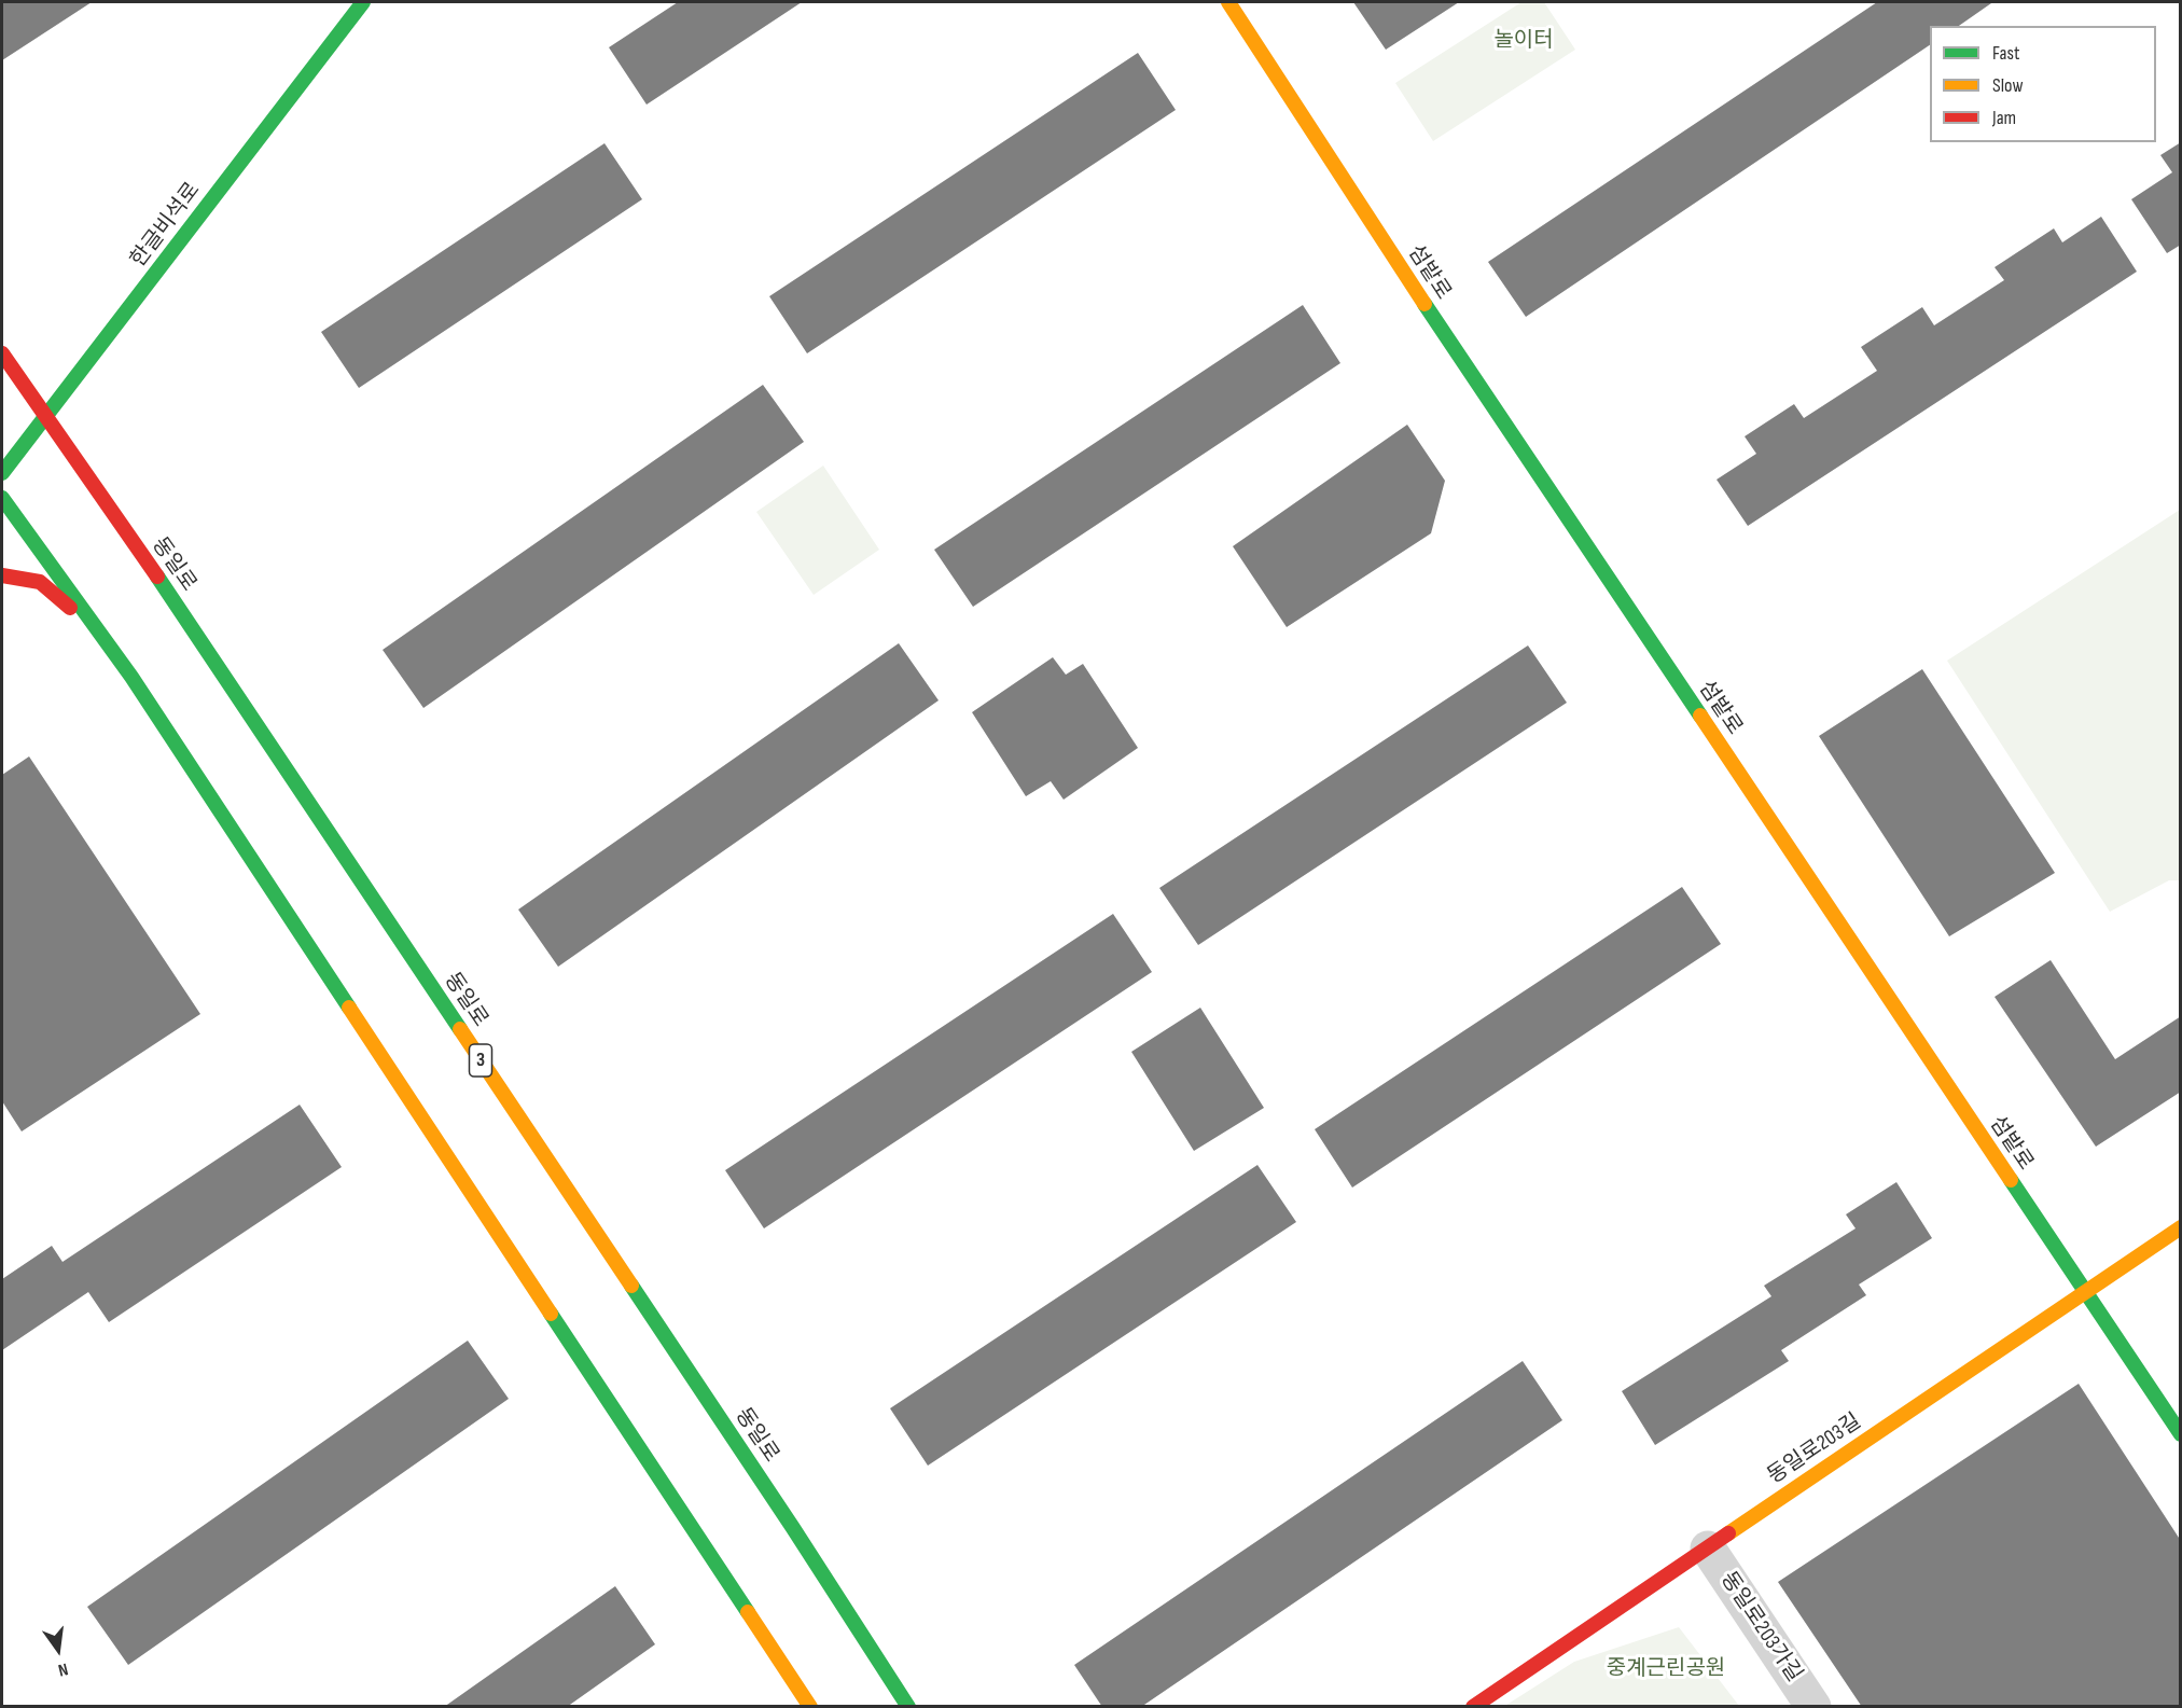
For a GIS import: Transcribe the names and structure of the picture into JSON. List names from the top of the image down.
{
  "streets": {
    "main road": [
      "한글비석로",
      "섬밭로",
      "동일로",
      "3",
      "동일로203길"
    ],
    "street": ["동일로203가길"]
  },
  "crossings": [
    ["한글비석로", "동일로"],
    ["섬밭로", "동일로203길"],
    ["동일로203길", "동일로203가길"]
  ],
  "parks": ["놀이터", "중계근린공원"],
  "legend": ["Fast", "Slow", "Jam"],
  "north": "bottom"
}
